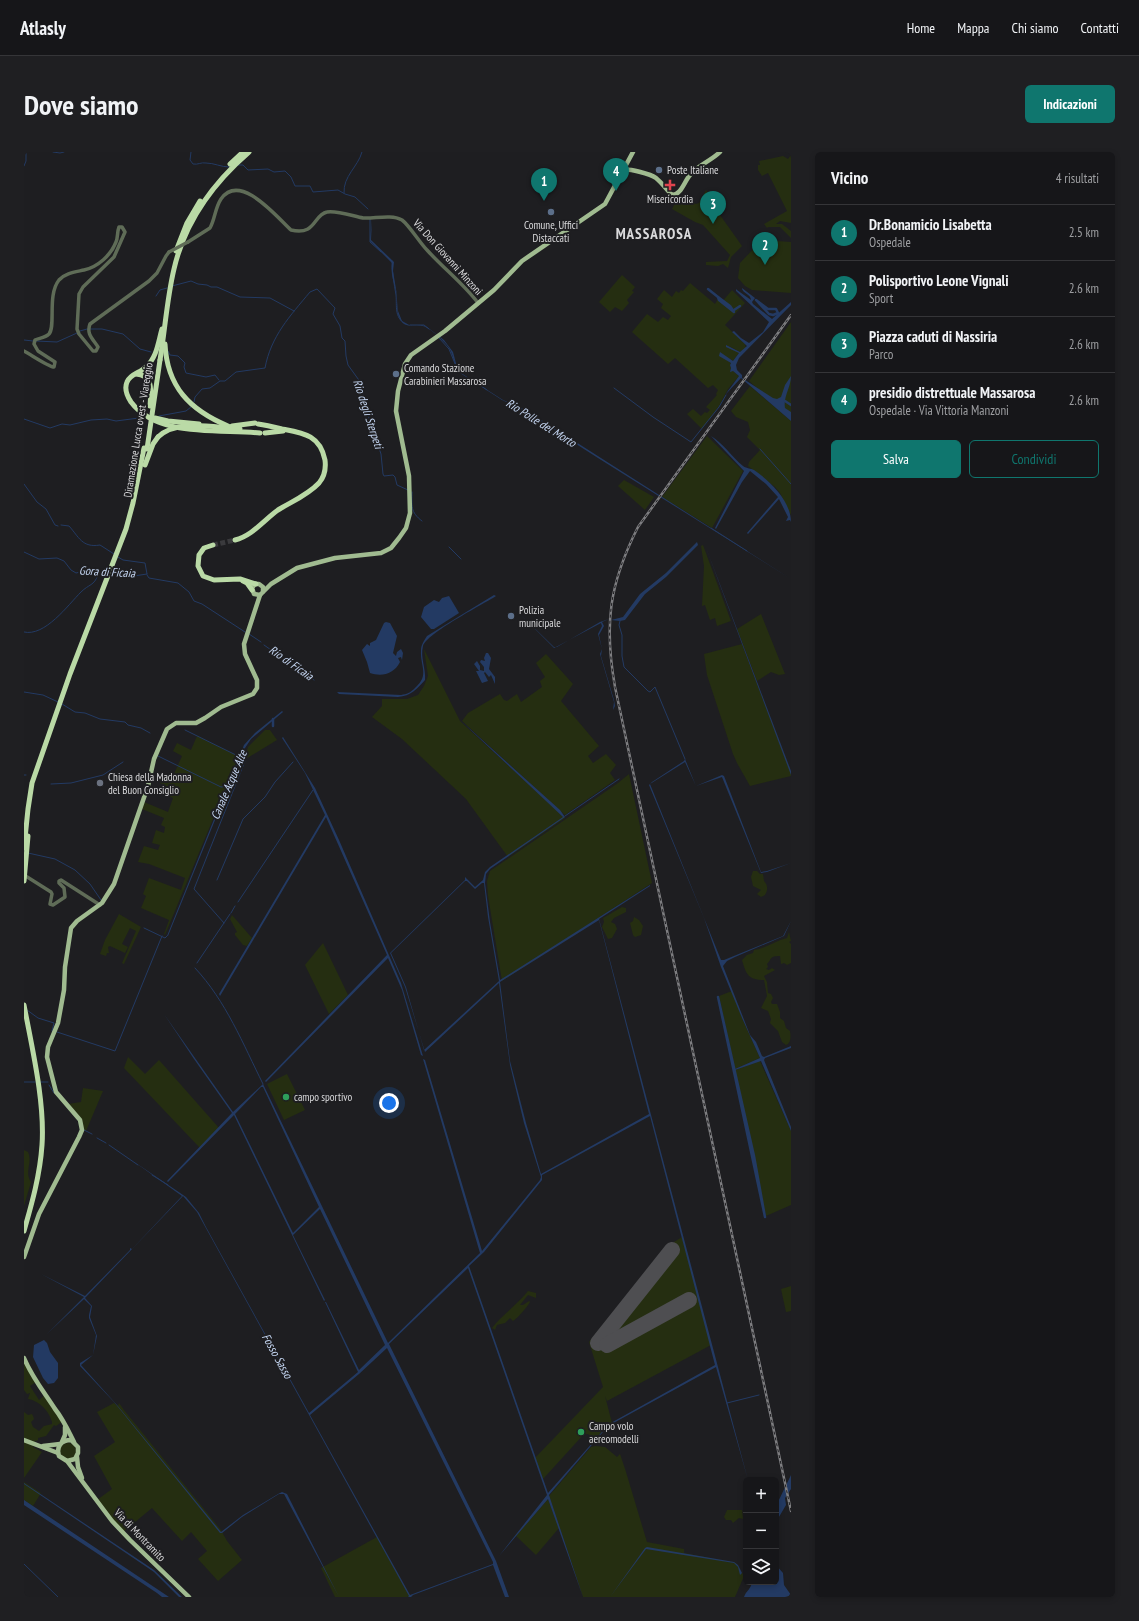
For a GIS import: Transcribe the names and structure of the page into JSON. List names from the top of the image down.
{
  "streets": {
    "highway": ["Diramazione Lucca ovest - Viareggio"],
    "main road": ["Via di Montramito"],
    "street": ["Via Don Giovanni Minzoni"]
  },
  "districts": ["MASSAROSA"],
  "water": [
    "Rio degli Sterpeti",
    "Rio Polle del Morto",
    "Gora di Ficaia",
    "Rio di Ficaia",
    "Canale Acque Alte",
    "Fosso Sasso"
  ],
  "places": {
    "other": [
      "Poste Italiane",
      "Comune, Uffici Distaccati",
      "Comando Stazione Carabinieri Massarosa",
      "Polizia municipale",
      "Chiesa della Madonna del Buon Consiglio",
      "campo sportivo",
      "Campo volo aereomodelli"
    ],
    "health": ["Misericordia"]
  },
  "page": {
    "header": "Atlasly",
    "nav": [
      "Home",
      "Mappa",
      "Chi siamo",
      "Contatti"
    ],
    "buttons": [
      "Indicazioni",
      ["Salva", "Condividi"]
    ],
    "title": "Dove siamo",
    "heading": ["Vicino", "4 risultati"],
    "pins": [
      "4",
      "1",
      "3",
      "2"
    ],
    "list": [
      {
        "mark": "1",
        "name": "Dr.Bonamicio Lisabetta",
        "note": "Ospedale",
        "value": "2.5 km"
      },
      {
        "mark": "2",
        "name": "Polisportivo Leone Vignali",
        "note": "Sport",
        "value": "2.6 km"
      },
      {
        "mark": "3",
        "name": "Piazza caduti di Nassiria",
        "note": "Parco",
        "value": "2.6 km"
      },
      {
        "mark": "4",
        "name": "presidio distrettuale Massarosa",
        "note": "Ospedale · Via Vittoria Manzoni",
        "value": "2.6 km"
      }
    ],
    "map_buttons": ["+", "−"]
  }
}
